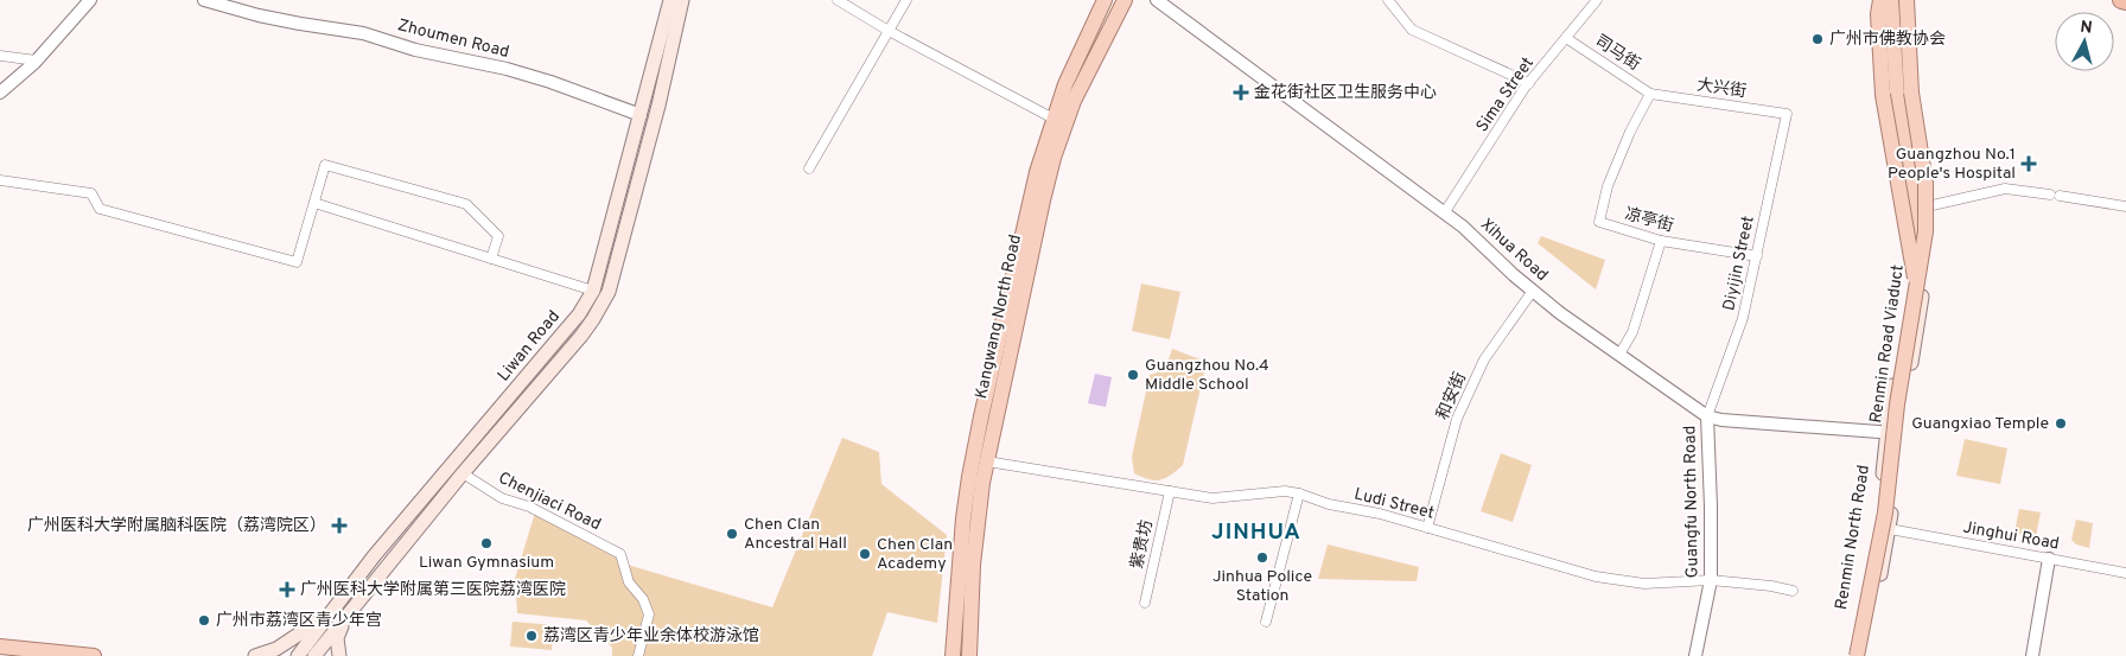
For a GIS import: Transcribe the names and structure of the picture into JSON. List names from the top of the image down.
{
  "streets": {
    "main road": [
      "Kangwang North Road",
      "Renmin Road Viaduct",
      "Liwan Road",
      "Renmin North Road"
    ],
    "street": [
      "Zhoumen Road",
      "司马街",
      "大兴街",
      "Sima Street",
      "凉亭街",
      "Xihua Road",
      "Diyijin Street",
      "和安街",
      "Chenjiaci Road",
      "Guangfu North Road",
      "Ludi Street",
      "Jinghui Road",
      "紫贵坊"
    ]
  },
  "crossings": [
    ["Zhoumen Road", "Liwan Road"],
    ["司马街", "大兴街"],
    ["司马街", "Sima Street"],
    ["司马街", "凉亭街"],
    ["大兴街", "凉亭街"],
    ["大兴街", "Diyijin Street"],
    ["Sima Street", "Xihua Road"],
    ["凉亭街", "Diyijin Street"],
    ["Xihua Road", "Diyijin Street"],
    ["Xihua Road", "和安街"],
    ["Xihua Road", "Guangfu North Road"],
    ["Xihua Road", "Renmin North Road"],
    ["Diyijin Street", "Guangfu North Road"],
    ["Kangwang North Road", "Ludi Street"],
    ["Liwan Road", "Chenjiaci Road"],
    ["和安街", "Ludi Street"],
    ["Guangfu North Road", "Ludi Street"],
    ["Ludi Street", "紫贵坊"],
    ["Jinghui Road", "Renmin North Road"]
  ],
  "districts": ["JINHUA"],
  "places": {
    "other": [
      "广州市佛教协会",
      "Guangzhou No.4 Middle School",
      "Guangxiao Temple",
      "Chen Clan Ancestral Hall",
      "Liwan Gymnasium",
      "Chen Clan Academy",
      "Jinhua Police Station",
      "广州市荔湾区青少年宫",
      "荔湾区青少年业余体校游泳馆"
    ],
    "health": [
      "金花街社区卫生服务中心",
      "Guangzhou No.1 People's Hospital",
      "广州医科大学附属脑科医院（荔湾院区）",
      "广州医科大学附属第三医院荔湾医院"
    ]
  },
  "north": "top"
}
